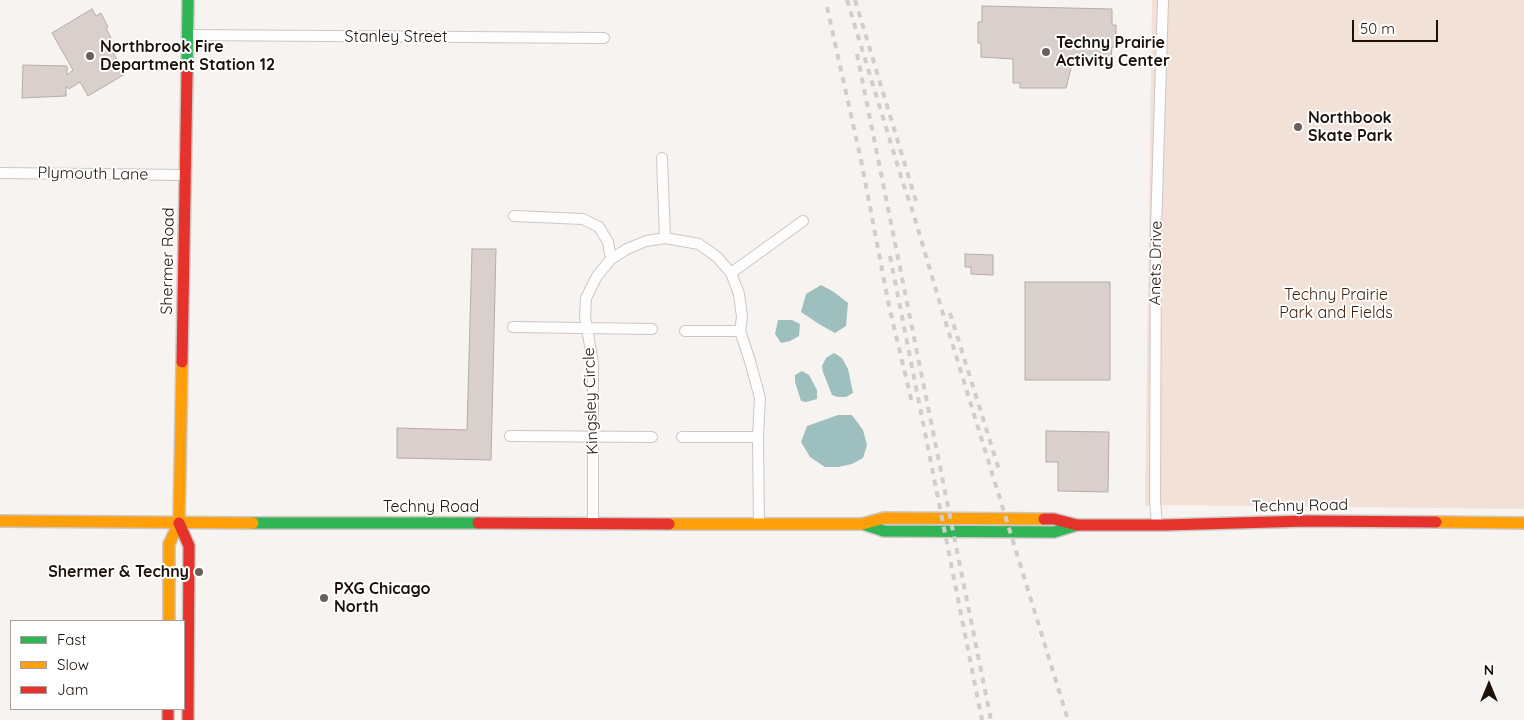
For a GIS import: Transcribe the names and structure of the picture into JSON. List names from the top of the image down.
{
  "streets": {
    "main road": ["Shermer Road", "Techny Road"],
    "street": [
      "Stanley Street",
      "Plymouth Lane",
      "Anets Drive",
      "Kingsley Circle"
    ]
  },
  "crossings": [
    ["Stanley Street", "Shermer Road"],
    ["Plymouth Lane", "Shermer Road"],
    ["Shermer Road", "Techny Road"],
    ["Anets Drive", "Techny Road"],
    ["Kingsley Circle", "Techny Road"]
  ],
  "parks": ["Techny Prairie Park and Fields"],
  "places": [
    "Techny Prairie Activity Center",
    "Northbrook Fire Department Station 12",
    "Northbook Skate Park",
    "Shermer & Techny",
    "PXG Chicago North"
  ],
  "legend": ["Fast", "Slow", "Jam"],
  "scale_bar": "50 m",
  "north": "top"
}
